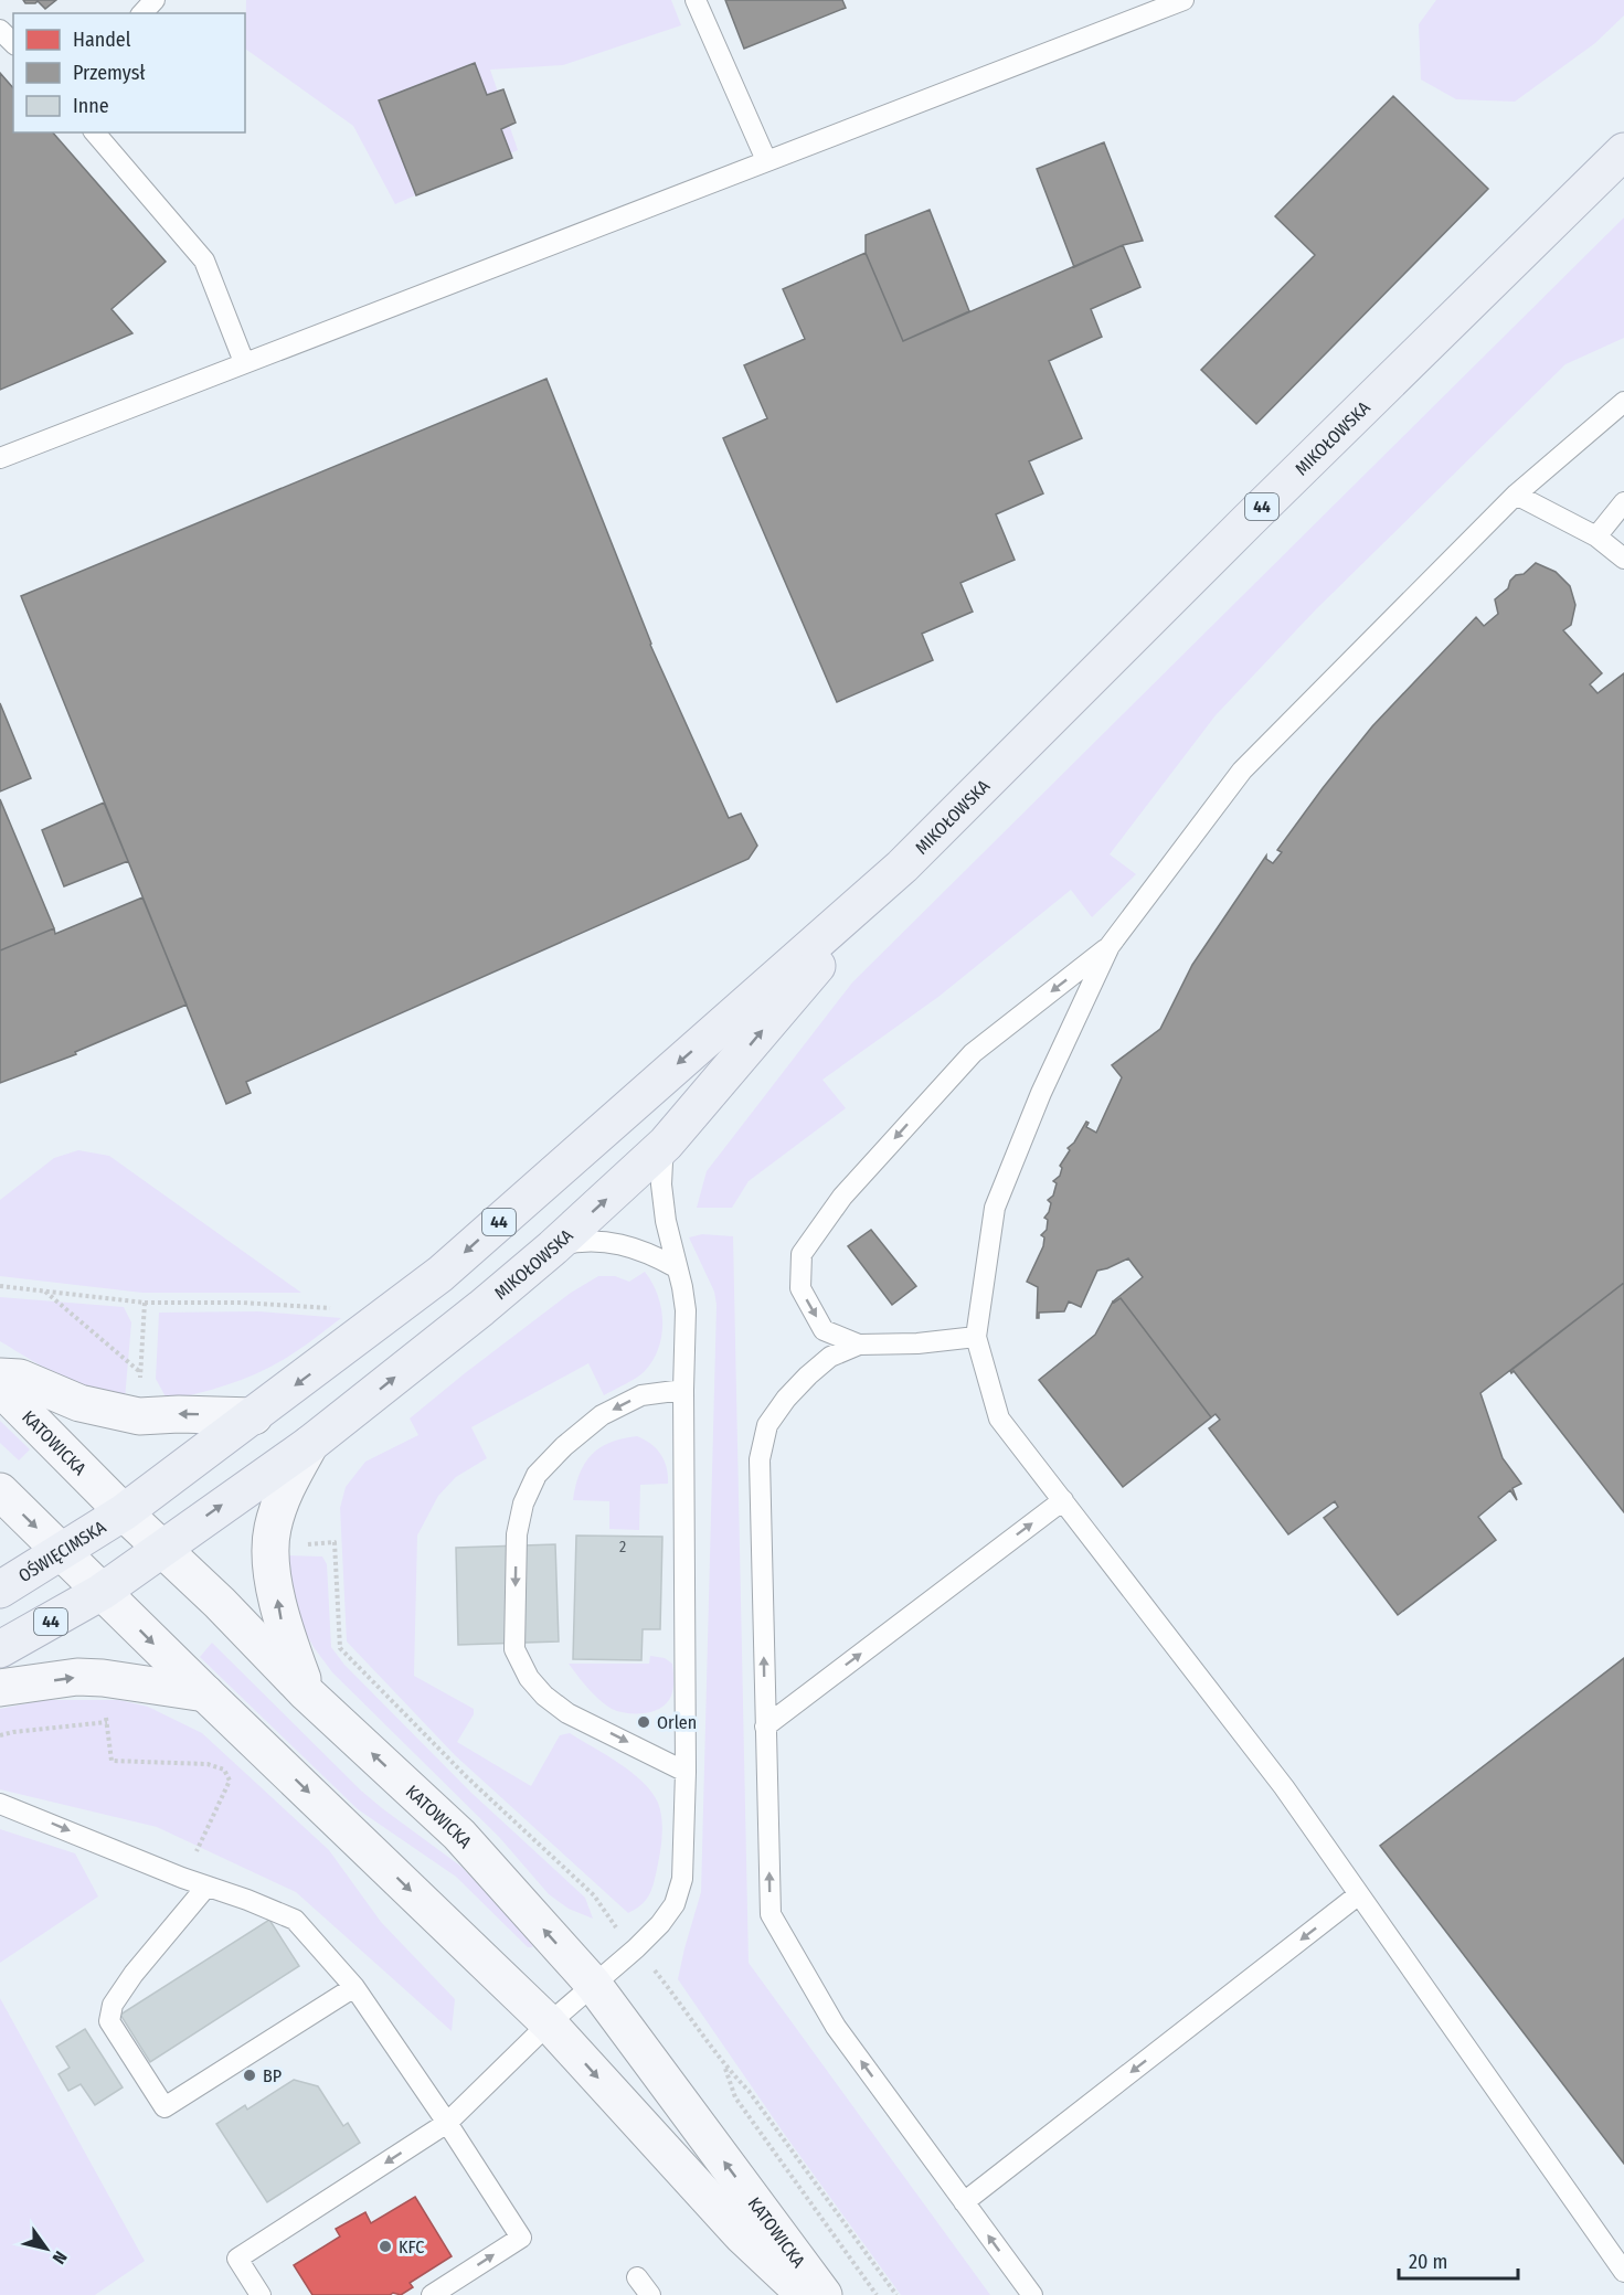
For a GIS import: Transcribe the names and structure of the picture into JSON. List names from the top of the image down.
{
  "streets": {
    "main road": [
      "MIKOŁOWSKA",
      "44",
      "KATOWICKA",
      "OŚWIĘCIMSKA"
    ]
  },
  "crossings": [
    ["MIKOŁOWSKA", "44"],
    ["MIKOŁOWSKA", "KATOWICKA"],
    ["MIKOŁOWSKA", "OŚWIĘCIMSKA"],
    ["44", "KATOWICKA"],
    ["KATOWICKA", "OŚWIĘCIMSKA"]
  ],
  "places": ["Orlen", "BP", "KFC"],
  "house_numbers": ["2"],
  "legend": ["Handel", "Przemysł", "Inne"],
  "scale_bar": "20 m",
  "north": "bottom right"
}
